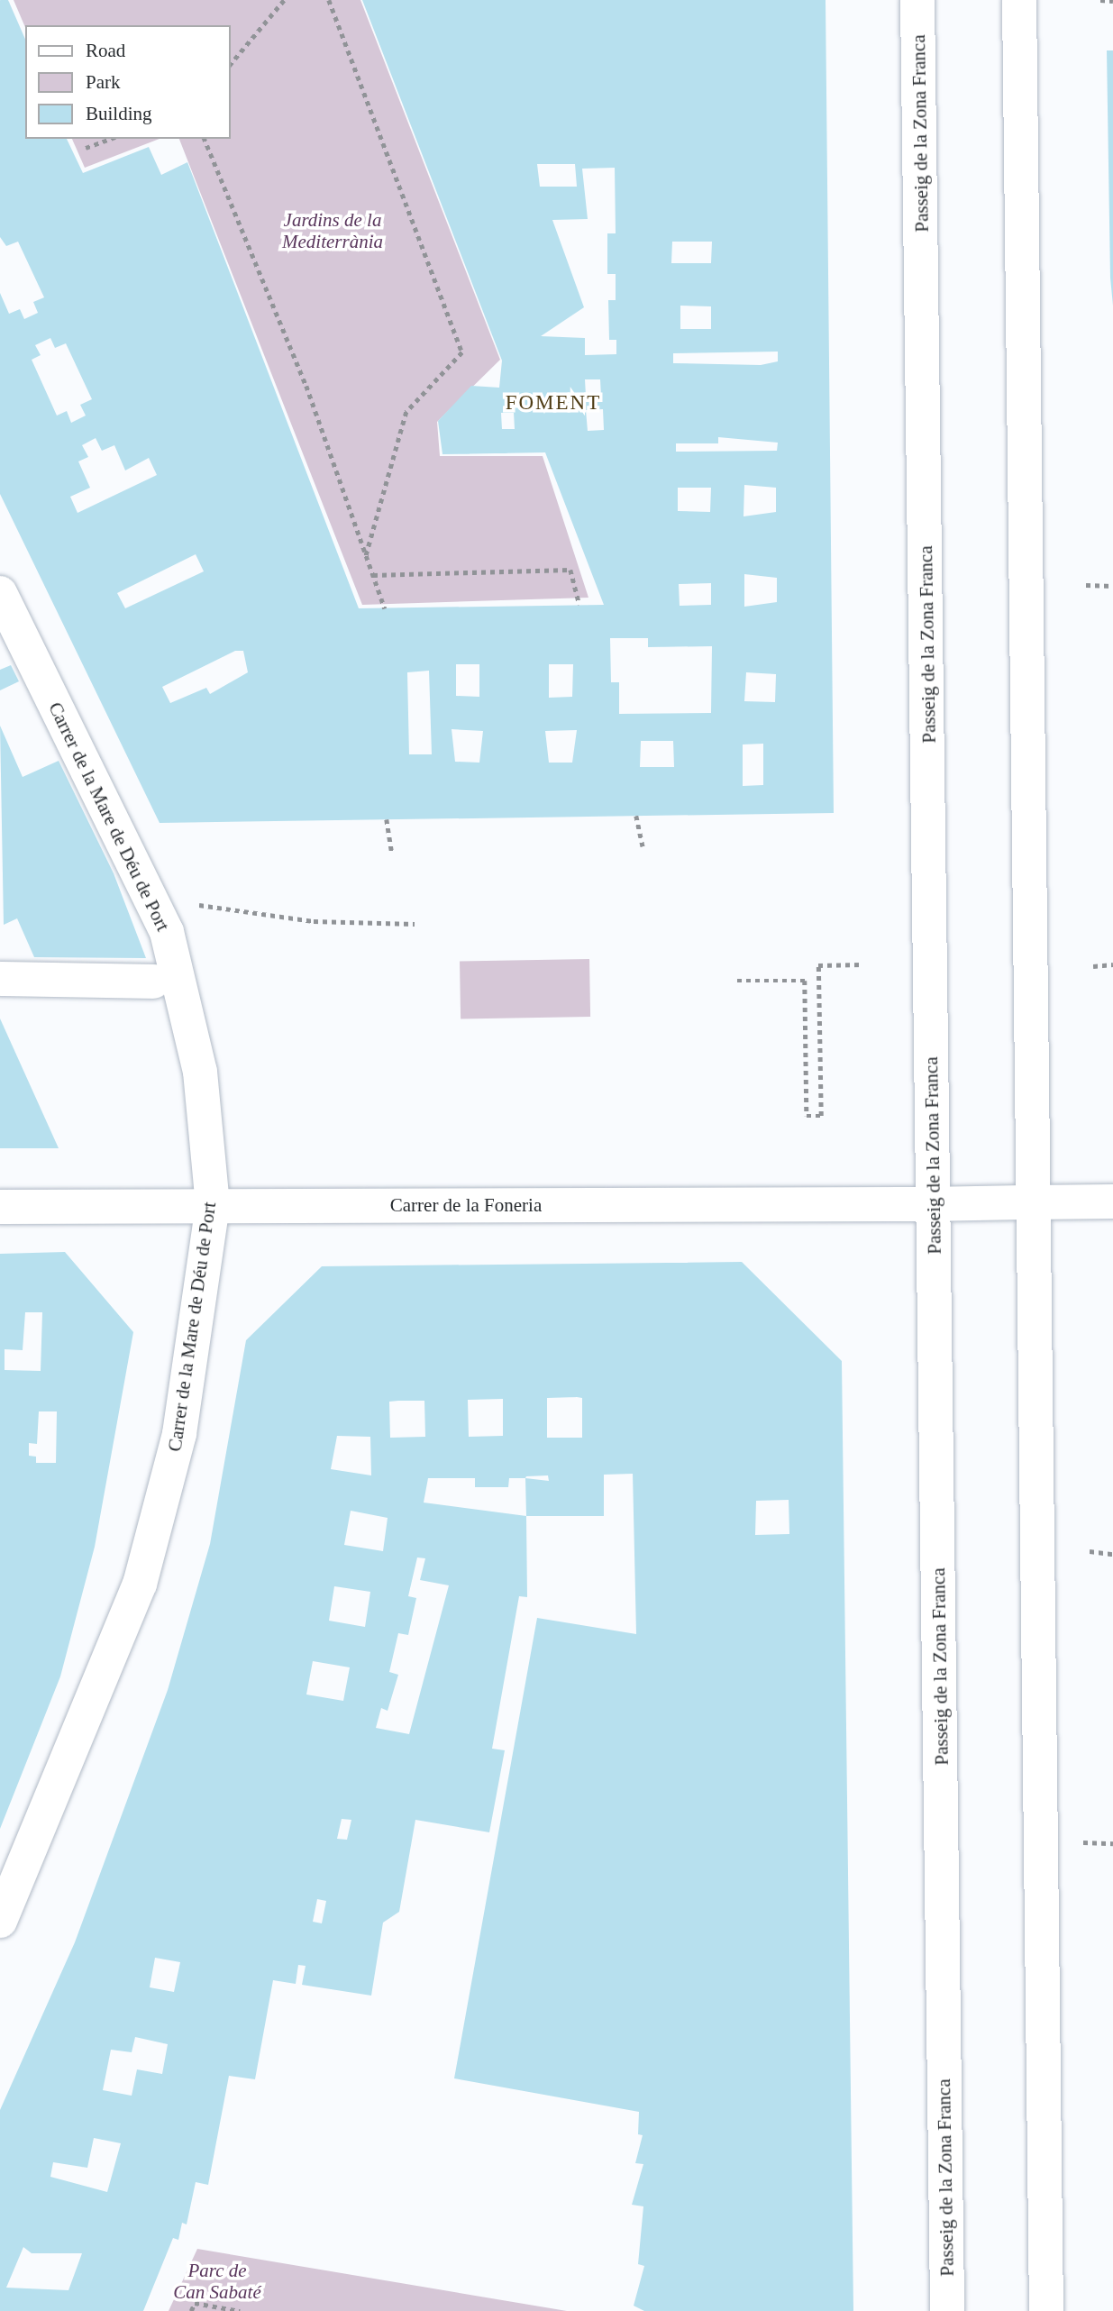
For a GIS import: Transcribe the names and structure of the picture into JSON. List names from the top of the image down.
{
  "streets": {
    "main road": ["Passeig de la Zona Franca", "Carrer de la Mare de Déu de Port", "Carrer de la Foneria"]
  },
  "crossings": [
    ["Passeig de la Zona Franca", "Carrer de la Foneria"],
    ["Carrer de la Mare de Déu de Port", "Carrer de la Foneria"]
  ],
  "districts": ["FOMENT"],
  "parks": ["Jardins de la Mediterrània", "Parc de Can Sabaté"],
  "legend": ["Road", "Park", "Building"]
}
